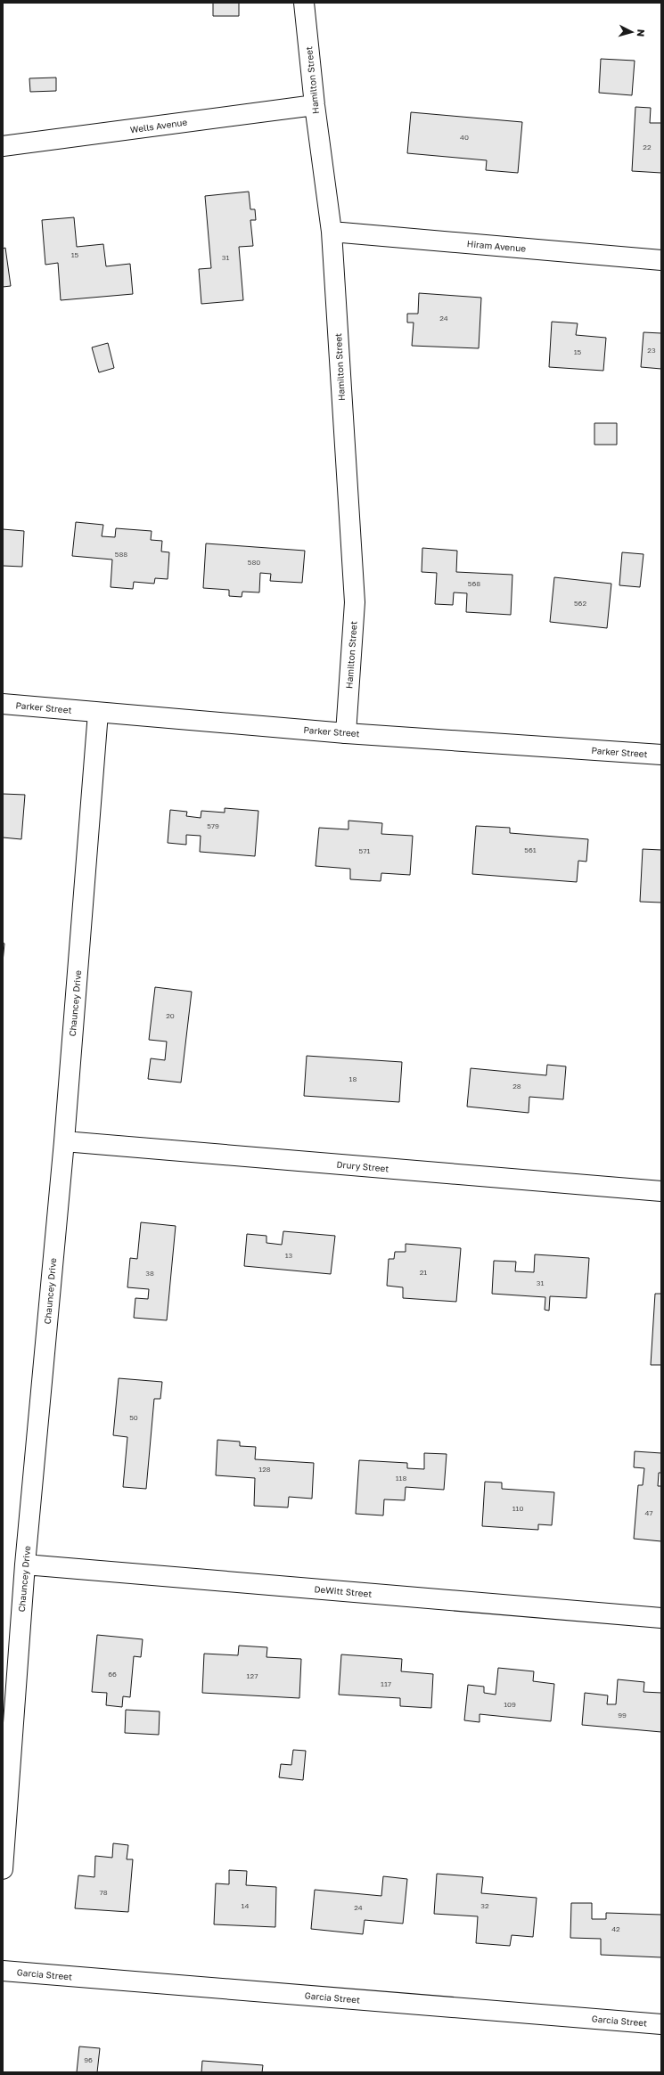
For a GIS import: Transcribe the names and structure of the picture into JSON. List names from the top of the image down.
{
  "streets": {
    "street": [
      "Hamilton Street",
      "Wells Avenue",
      "Hiram Avenue",
      "Parker Street",
      "Chauncey Drive",
      "Drury Street",
      "DeWitt Street",
      "Garcia Street"
    ]
  },
  "crossings": [
    ["Hamilton Street", "Wells Avenue"],
    ["Hamilton Street", "Hiram Avenue"],
    ["Hamilton Street", "Parker Street"],
    ["Parker Street", "Chauncey Drive"],
    ["Chauncey Drive", "Drury Street"],
    ["Chauncey Drive", "DeWitt Street"]
  ],
  "house_numbers": [
    "40",
    "22",
    "15",
    "31",
    "24",
    "23",
    "15",
    "588",
    "580",
    "568",
    "562",
    "579",
    "561",
    "571",
    "20",
    "18",
    "28",
    "13",
    "21",
    "38",
    "31",
    "50",
    "128",
    "118",
    "110",
    "47",
    "66",
    "127",
    "117",
    "109",
    "99",
    "78",
    "14",
    "32",
    "24",
    "42",
    "96"
  ],
  "north": "right"
}
